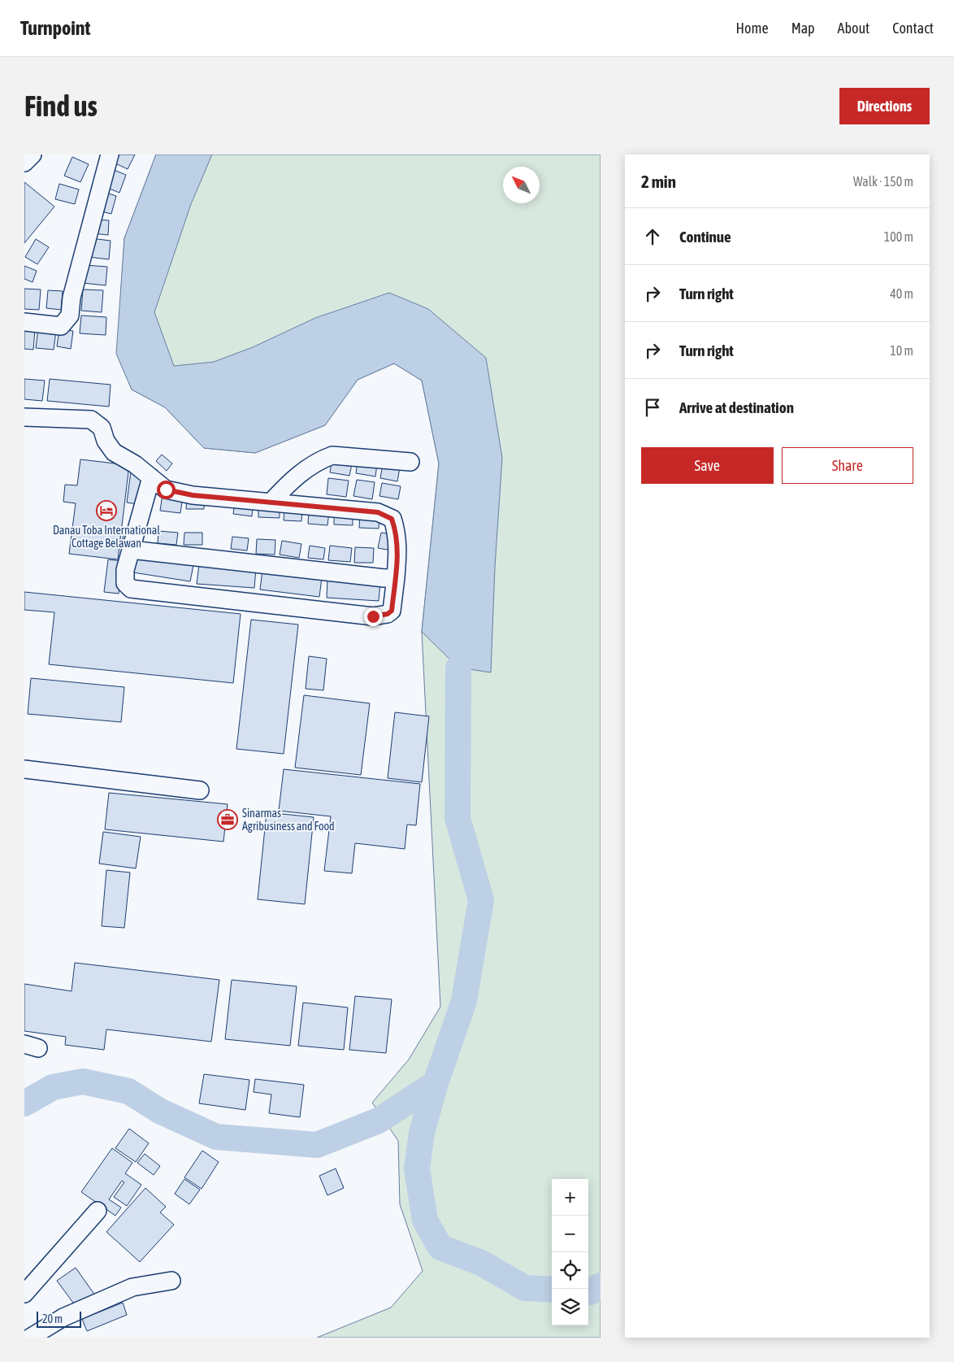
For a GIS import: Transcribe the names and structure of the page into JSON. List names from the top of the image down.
{
  "places": {
    "hotel": ["Danau Toba International Cottage Belawan"],
    "office": ["Sinarmas Agribusiness and Food"]
  },
  "scale_bar": "20 m",
  "north": "top left",
  "page": {
    "header": "Turnpoint",
    "nav": [
      "Home",
      "Map",
      "About",
      "Contact"
    ],
    "buttons": [
      "Directions",
      ["Save", "Share"]
    ],
    "title": "Find us",
    "heading": ["2 min", "Walk · 150 m"],
    "list": [
      ["Continue", "100 m"],
      ["Turn right", "40 m"],
      ["Turn right", "10 m"],
      "Arrive at destination"
    ],
    "map_buttons": ["+", "−"],
    "scale": "20 m"
  }
}
